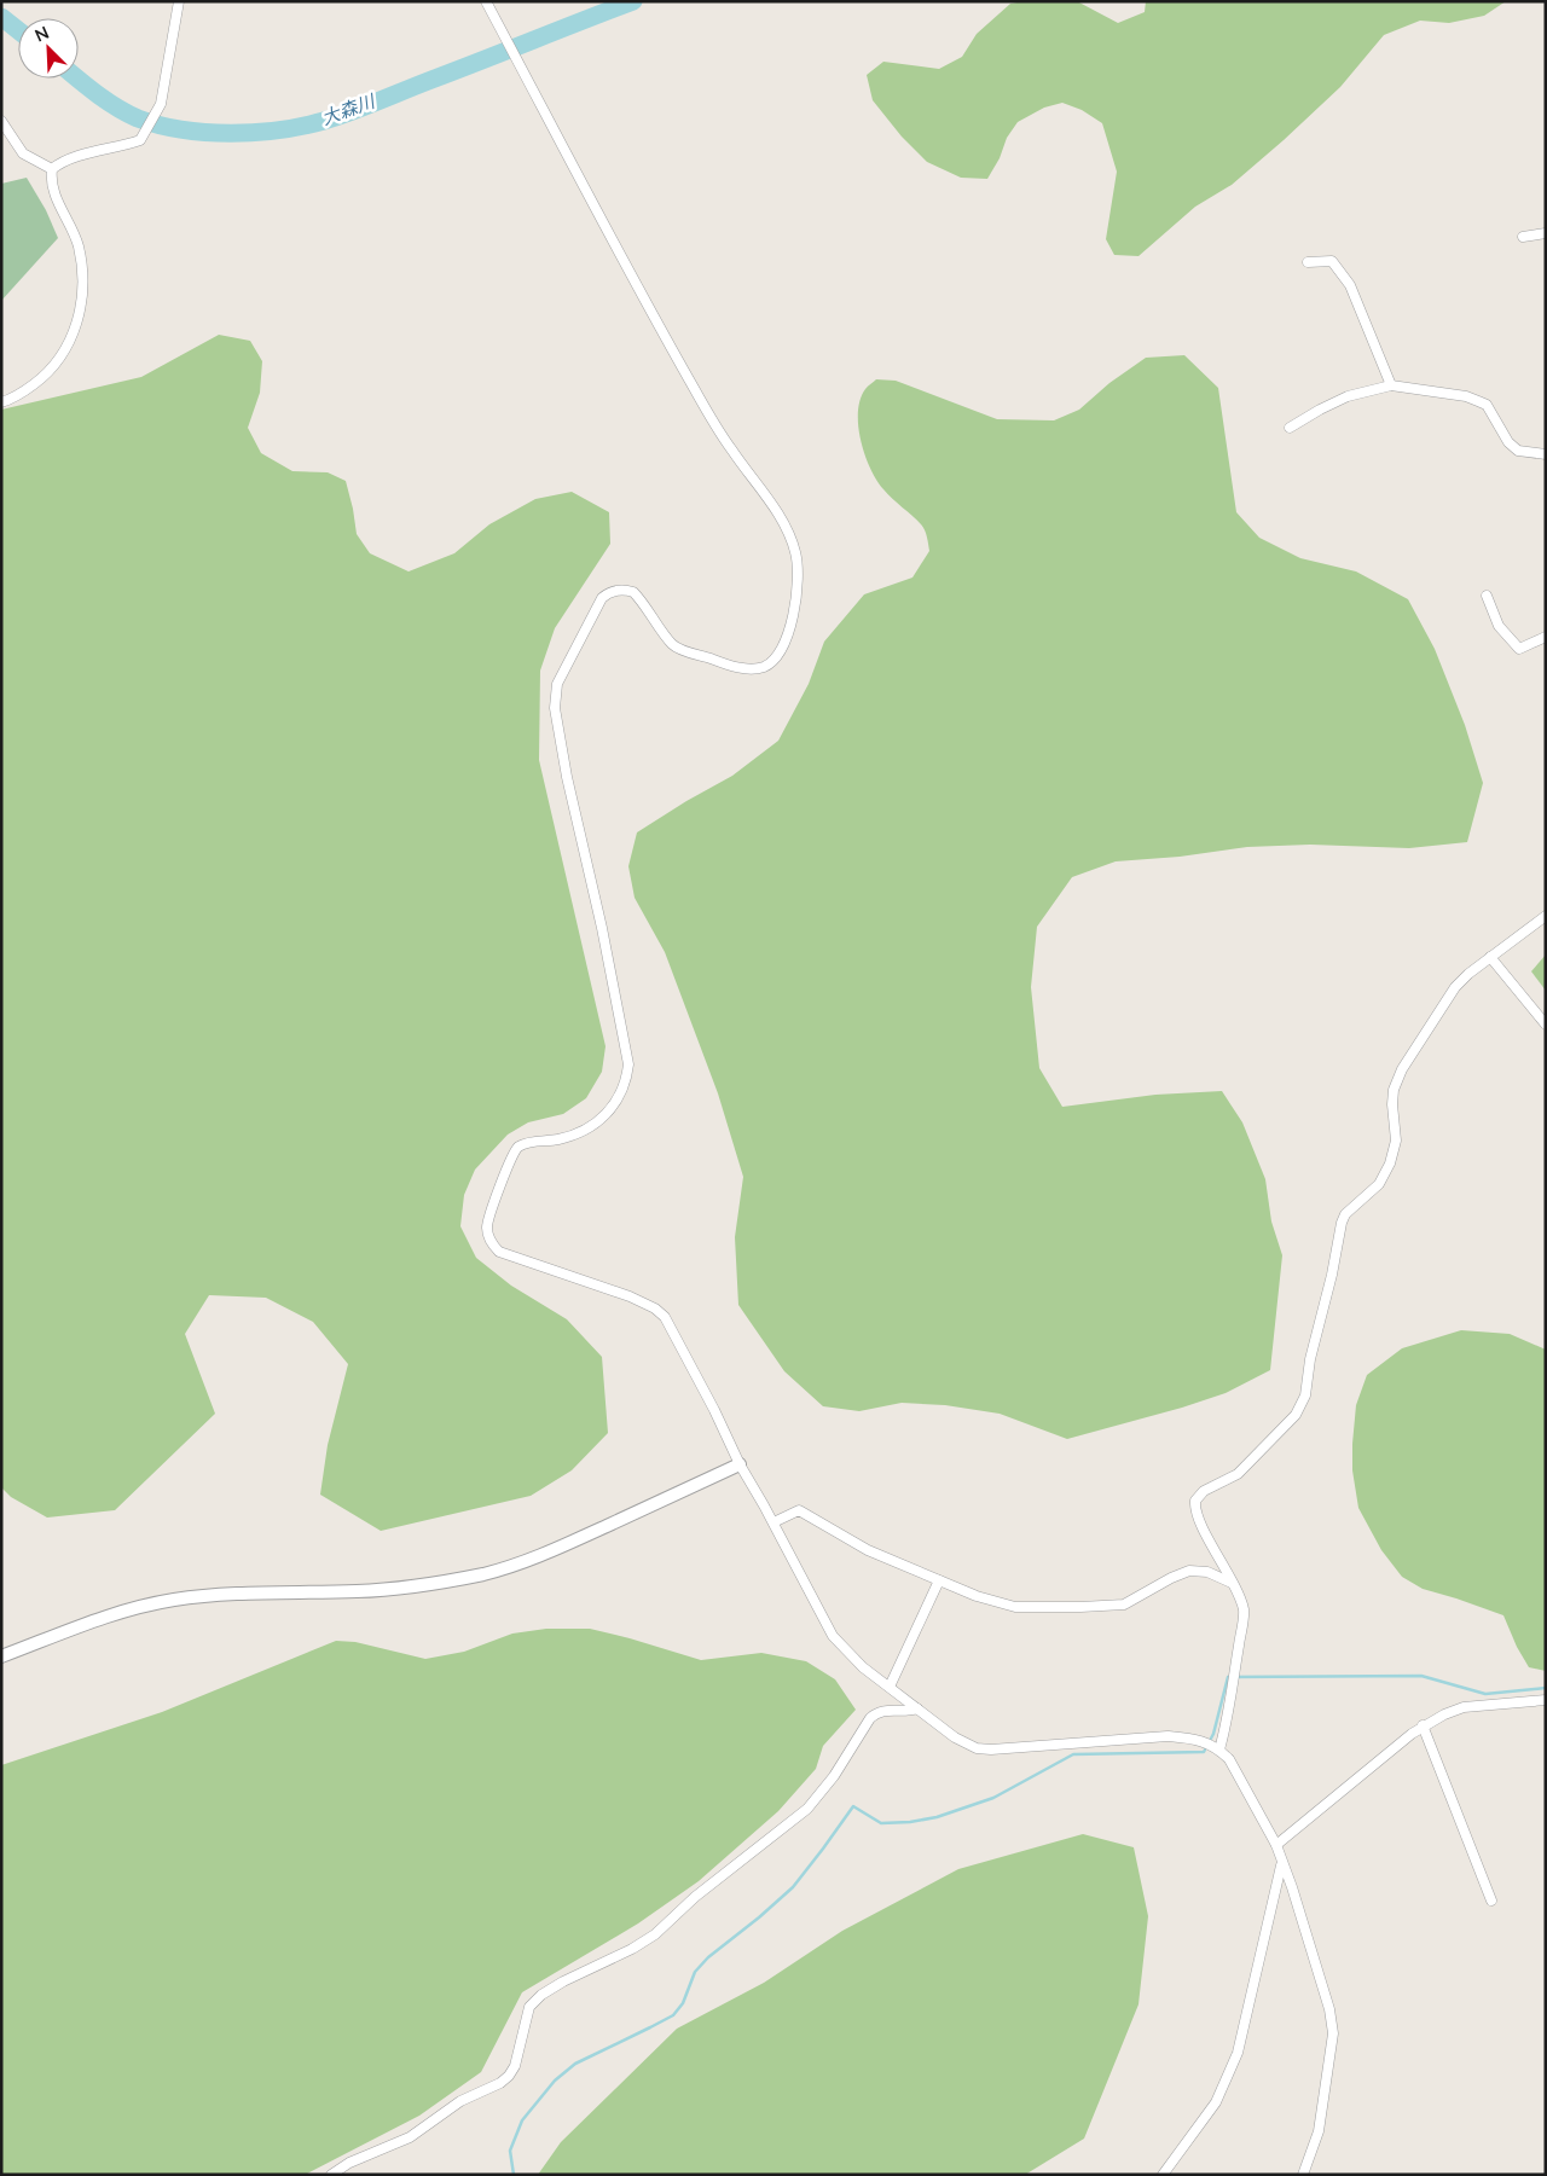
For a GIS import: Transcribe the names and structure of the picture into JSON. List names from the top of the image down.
{
  "water": ["大森川"],
  "north": "top left"
}
